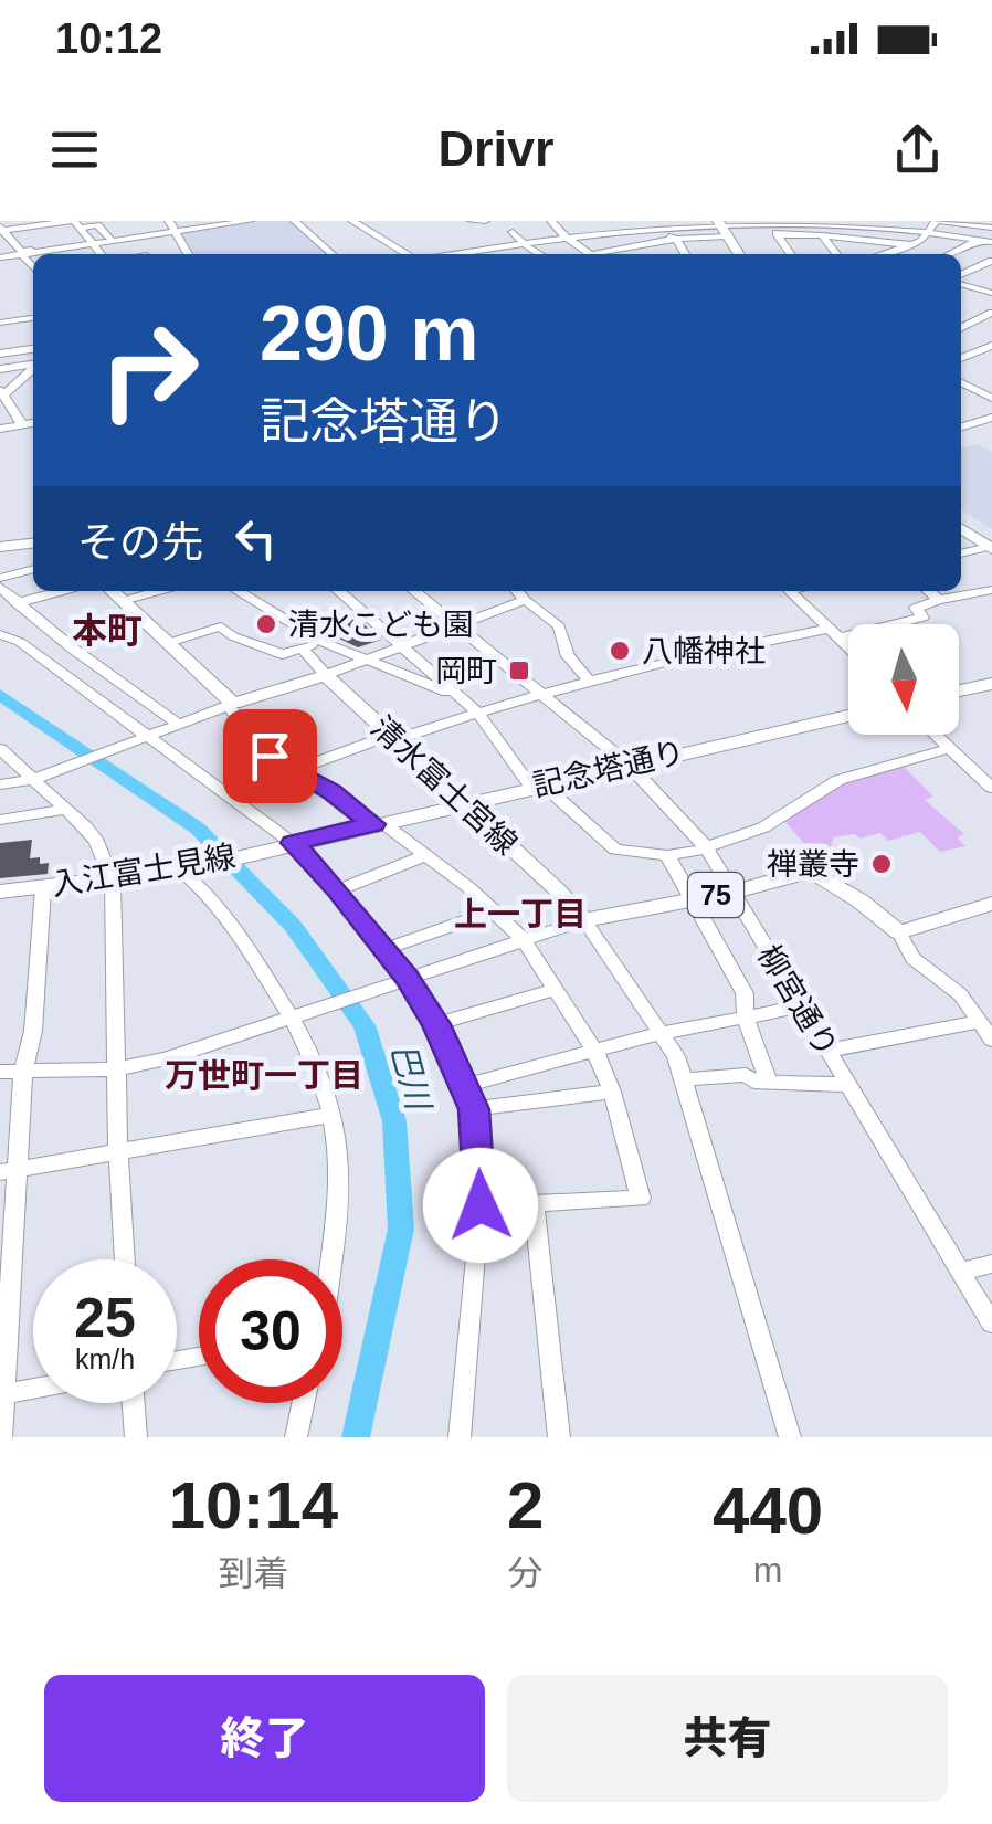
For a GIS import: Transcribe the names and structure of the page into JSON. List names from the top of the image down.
{
  "streets": {
    "main road": [
      "記念塔通り",
      "清水富士宮線",
      "入江富士見線",
      "75"
    ],
    "street": ["柳宮通り"]
  },
  "crossings": [
    ["記念塔通り", "清水富士宮線"],
    ["記念塔通り", "入江富士見線"],
    ["記念塔通り", "柳宮通り"],
    ["清水富士宮線", "75"],
    ["75", "柳宮通り"]
  ],
  "districts": ["本町", "上一丁目", "万世町一丁目"],
  "water": ["巴川"],
  "places": {
    "other": ["清水こども園", "八幡神社", "禅叢寺"],
    "transit": ["岡町"]
  },
  "north": "bottom",
  "page": {
    "status": "10:12",
    "header": "Drivr",
    "turn": ["290 m", "記念塔通り"],
    "then": "その先",
    "speed": "25 km/h",
    "limit": "30",
    "eta": [
      "10:14",
      "到着",
      "2",
      "分",
      "440",
      "m"
    ],
    "buttons": ["終了", "共有"]
  }
}
